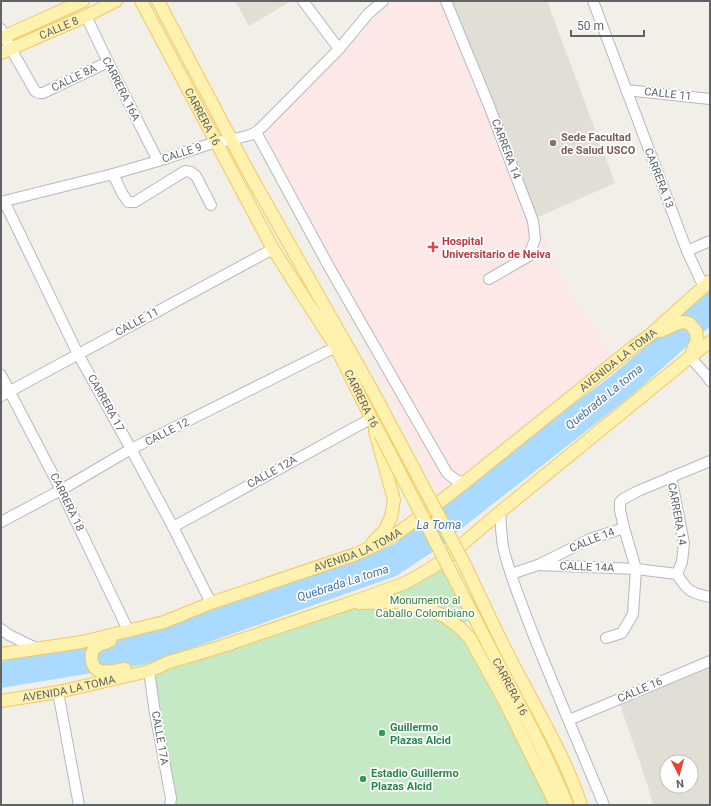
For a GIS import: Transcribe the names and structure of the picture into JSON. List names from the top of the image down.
{
  "streets": {
    "main road": ["CALLE 8", "CARRERA 16", "AVENIDA LA TOMA"],
    "street": [
      "CALLE 8A",
      "CARRERA 16A",
      "CALLE 11",
      "CARRERA 14",
      "CALLE 9",
      "CARRERA 13",
      "CARRERA 17",
      "CALLE 12",
      "CALLE 12A",
      "CARRERA 18",
      "CALLE 14",
      "CALLE 14A",
      "CALLE 16",
      "CALLE 17A"
    ]
  },
  "crossings": [
    ["CALLE 8", "CALLE 8A"],
    ["CALLE 8", "CARRERA 16A"],
    ["CALLE 8A", "CARRERA 16A"],
    ["CARRERA 16A", "CALLE 9"],
    ["CALLE 11", "CARRERA 16"],
    ["CALLE 11", "CARRERA 13"],
    ["CALLE 11", "CARRERA 17"],
    ["CALLE 11", "CARRERA 18"],
    ["CARRERA 16", "CALLE 9"],
    ["CARRERA 16", "CALLE 12"],
    ["CARRERA 16", "CALLE 12A"],
    ["CARRERA 14", "CALLE 14"],
    ["CARRERA 14", "CALLE 14A"],
    ["CALLE 9", "CARRERA 17"],
    ["CARRERA 13", "AVENIDA LA TOMA"],
    ["AVENIDA LA TOMA", "CARRERA 17"],
    ["AVENIDA LA TOMA", "CARRERA 18"],
    ["AVENIDA LA TOMA", "CALLE 17A"],
    ["CARRERA 17", "CALLE 12"],
    ["CARRERA 17", "CALLE 12A"],
    ["CALLE 12", "CARRERA 18"],
    ["CALLE 14", "CALLE 14A"]
  ],
  "water": ["Quebrada La toma", "La Toma"],
  "parks": ["Monumento al Caballo Colombiano"],
  "places": {
    "other": ["Sede Facultad de Salud USCO", "Guillermo Plazas Alcid", "Estadio Guillermo Plazas Alcid"],
    "health": ["Hospital Universitario de Neiva"]
  },
  "scale_bar": "50 m",
  "north": "bottom"
}
